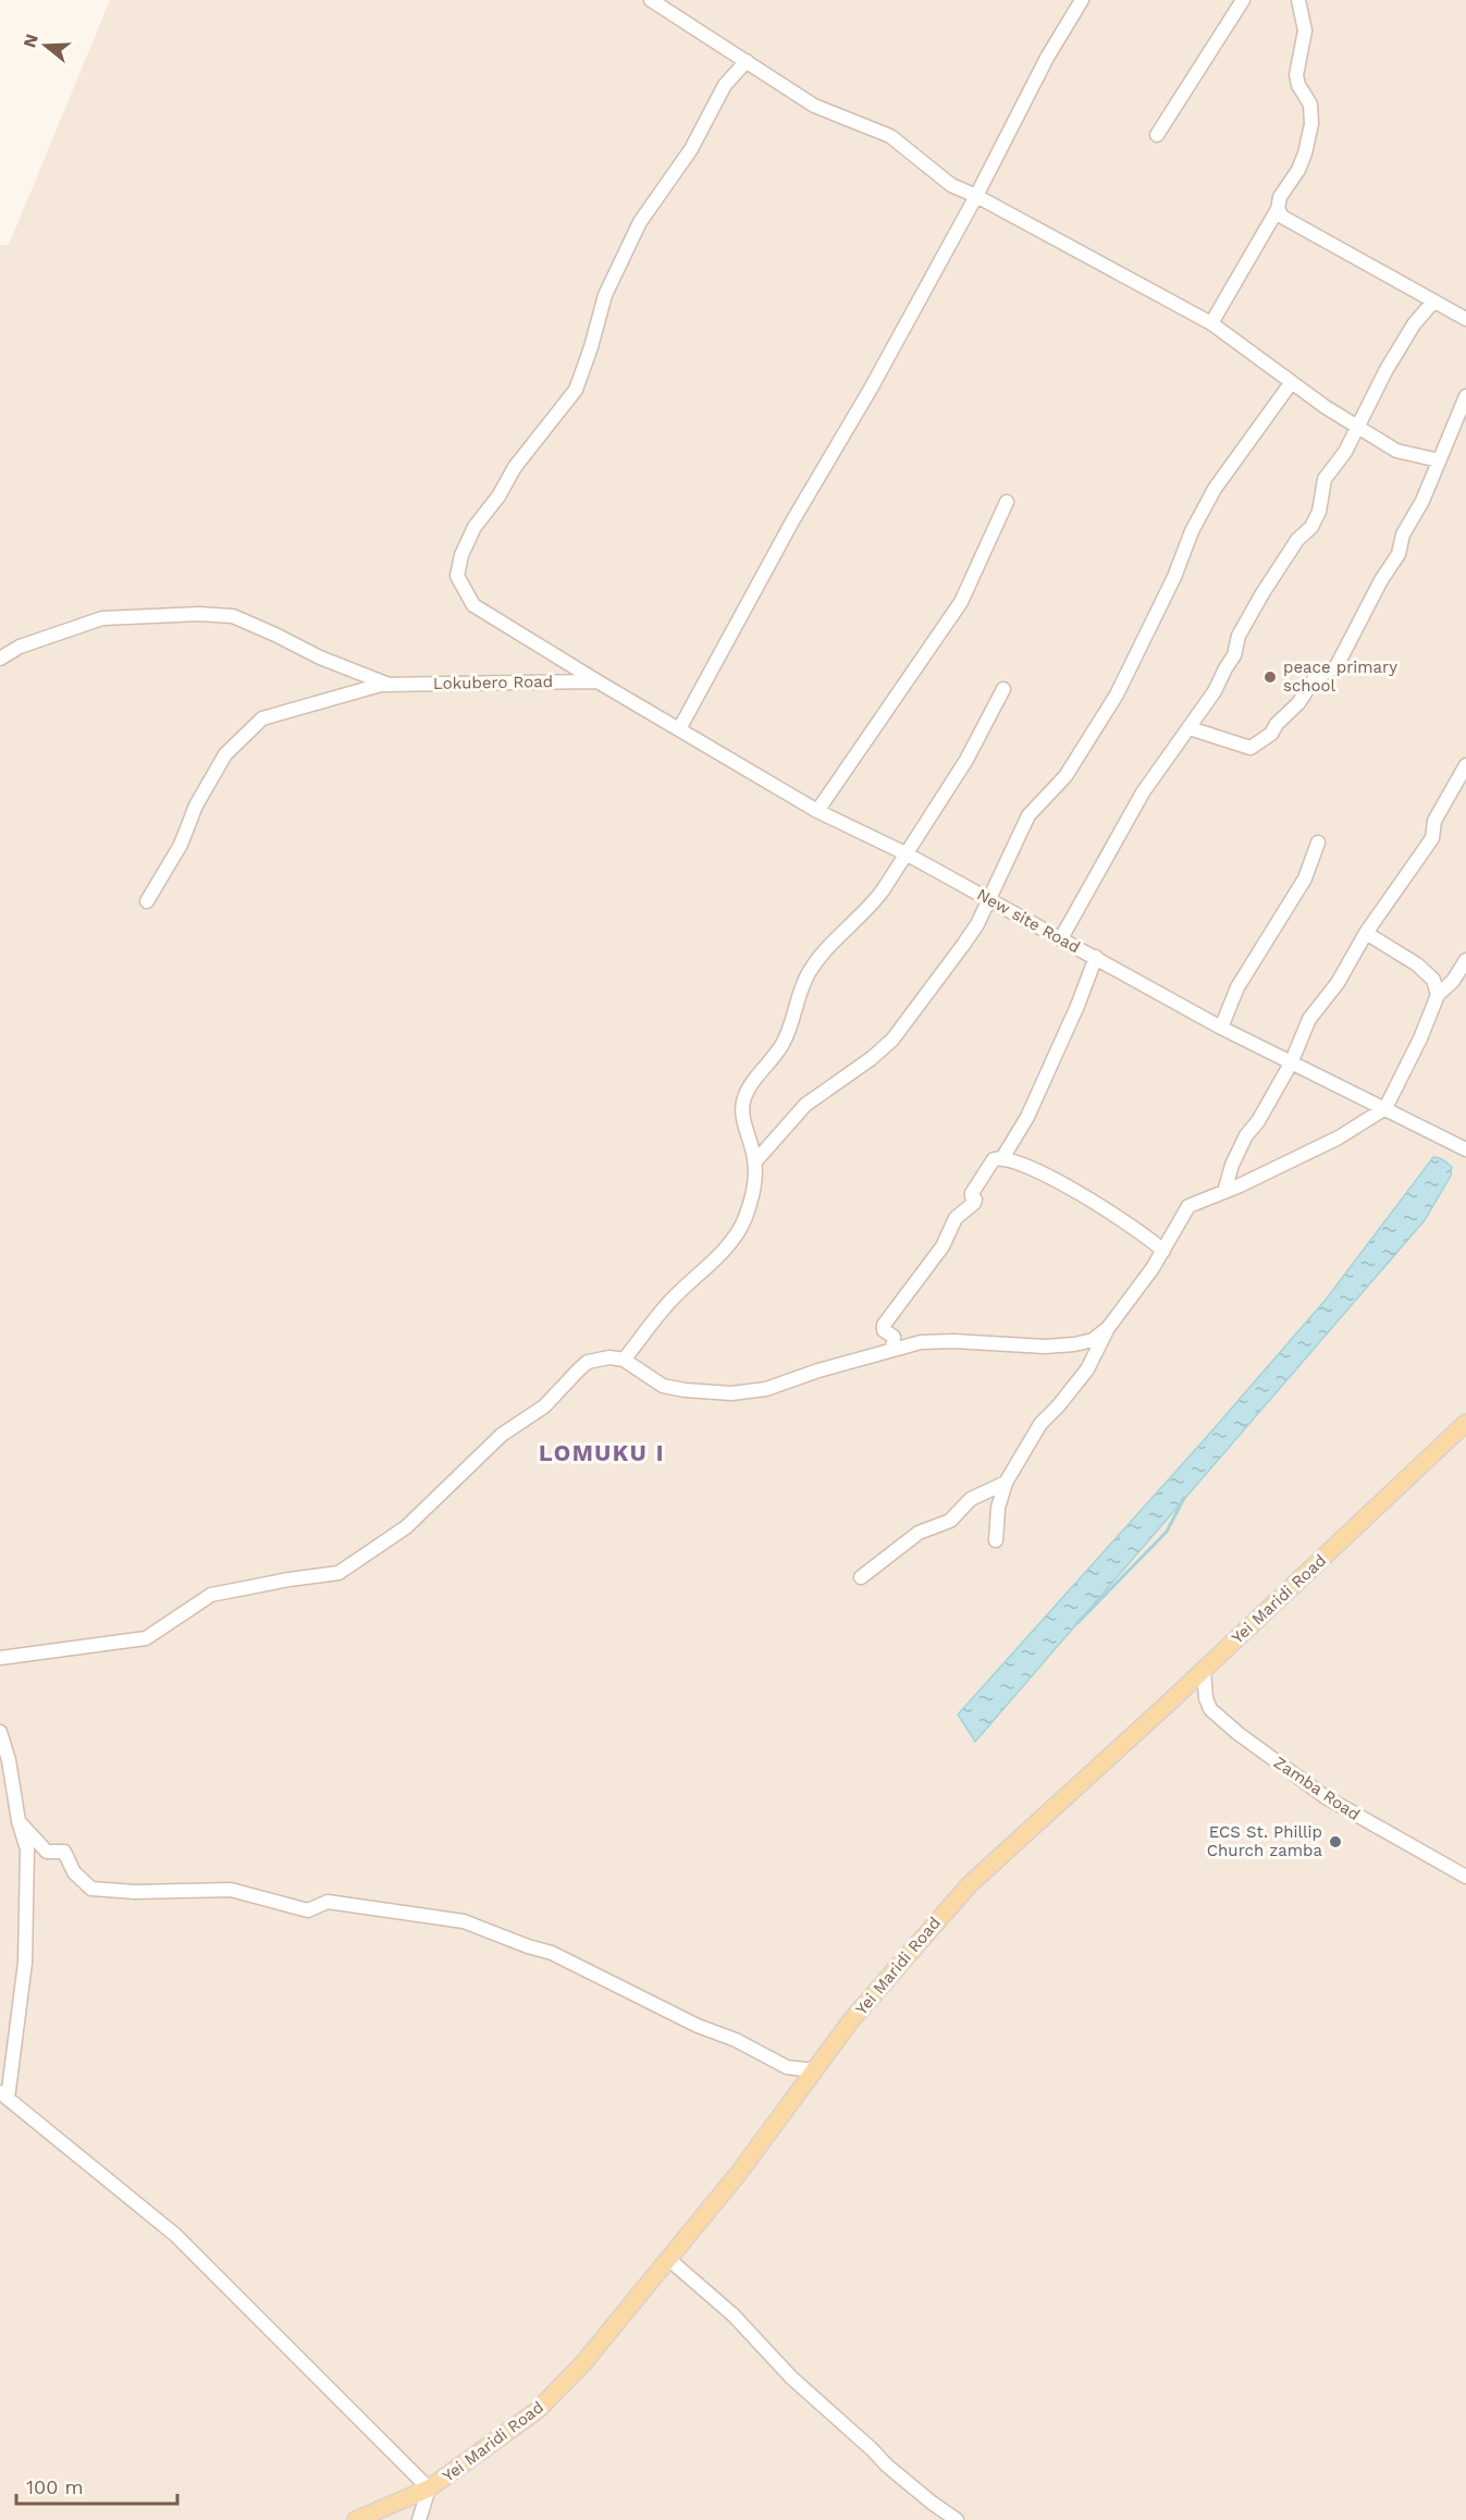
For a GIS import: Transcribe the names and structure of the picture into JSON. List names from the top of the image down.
{
  "streets": {
    "main road": ["Yei Maridi Road"],
    "street": ["Lokubero Road", "New site Road", "Zamba Road"]
  },
  "crossings": [
    ["Lokubero Road", "New site Road"],
    ["Yei Maridi Road", "Zamba Road"]
  ],
  "districts": ["LOMUKU I"],
  "places": ["peace primary school", "ECS St. Phillip Church zamba"],
  "scale_bar": "100 m",
  "north": "left"
}
